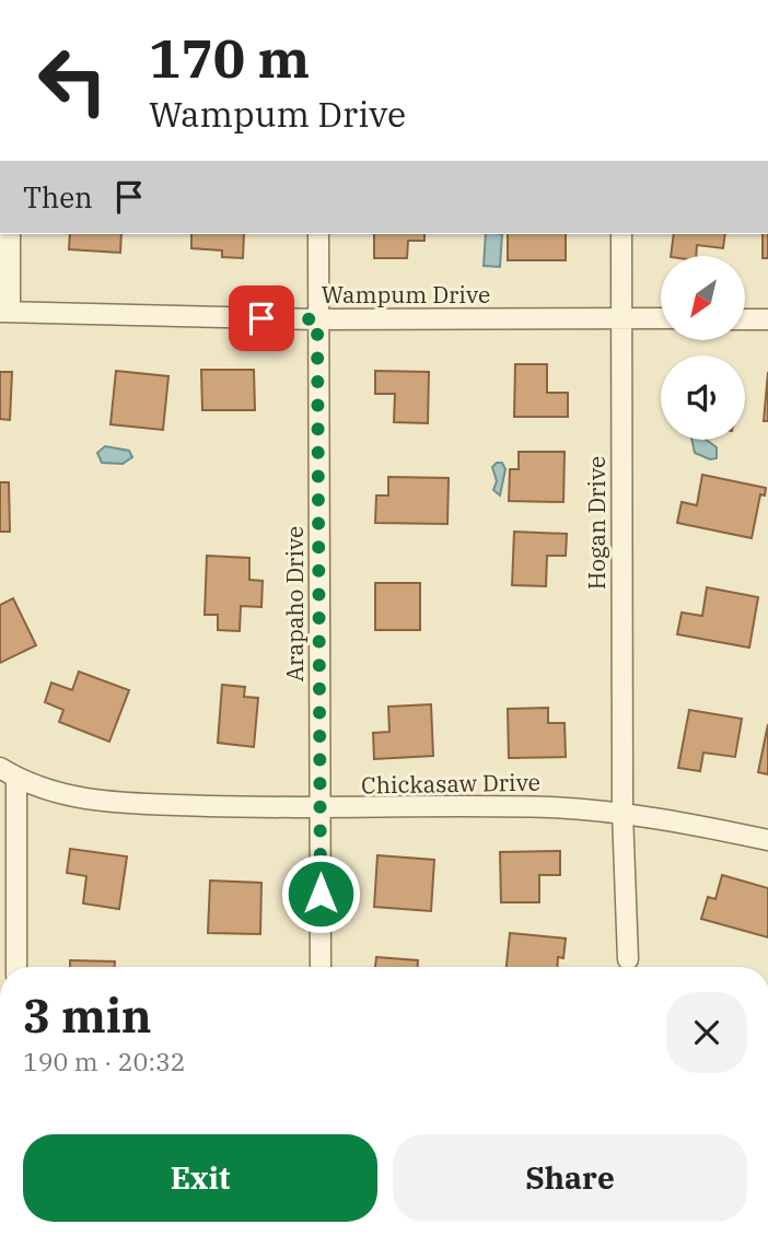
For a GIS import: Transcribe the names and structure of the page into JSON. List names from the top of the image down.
{
  "streets": {
    "street": [
      "Wampum Drive",
      "Hogan Drive",
      "Arapaho Drive",
      "Chickasaw Drive"
    ]
  },
  "crossings": [
    ["Wampum Drive", "Hogan Drive"],
    ["Wampum Drive", "Arapaho Drive"],
    ["Hogan Drive", "Chickasaw Drive"],
    ["Arapaho Drive", "Chickasaw Drive"]
  ],
  "north": "bottom left",
  "page": {
    "turn": ["170 m", "Wampum Drive"],
    "then": "Then",
    "heading": ["3 min", "190 m · 20:32"],
    "buttons": ["Exit", "Share"]
  }
}
